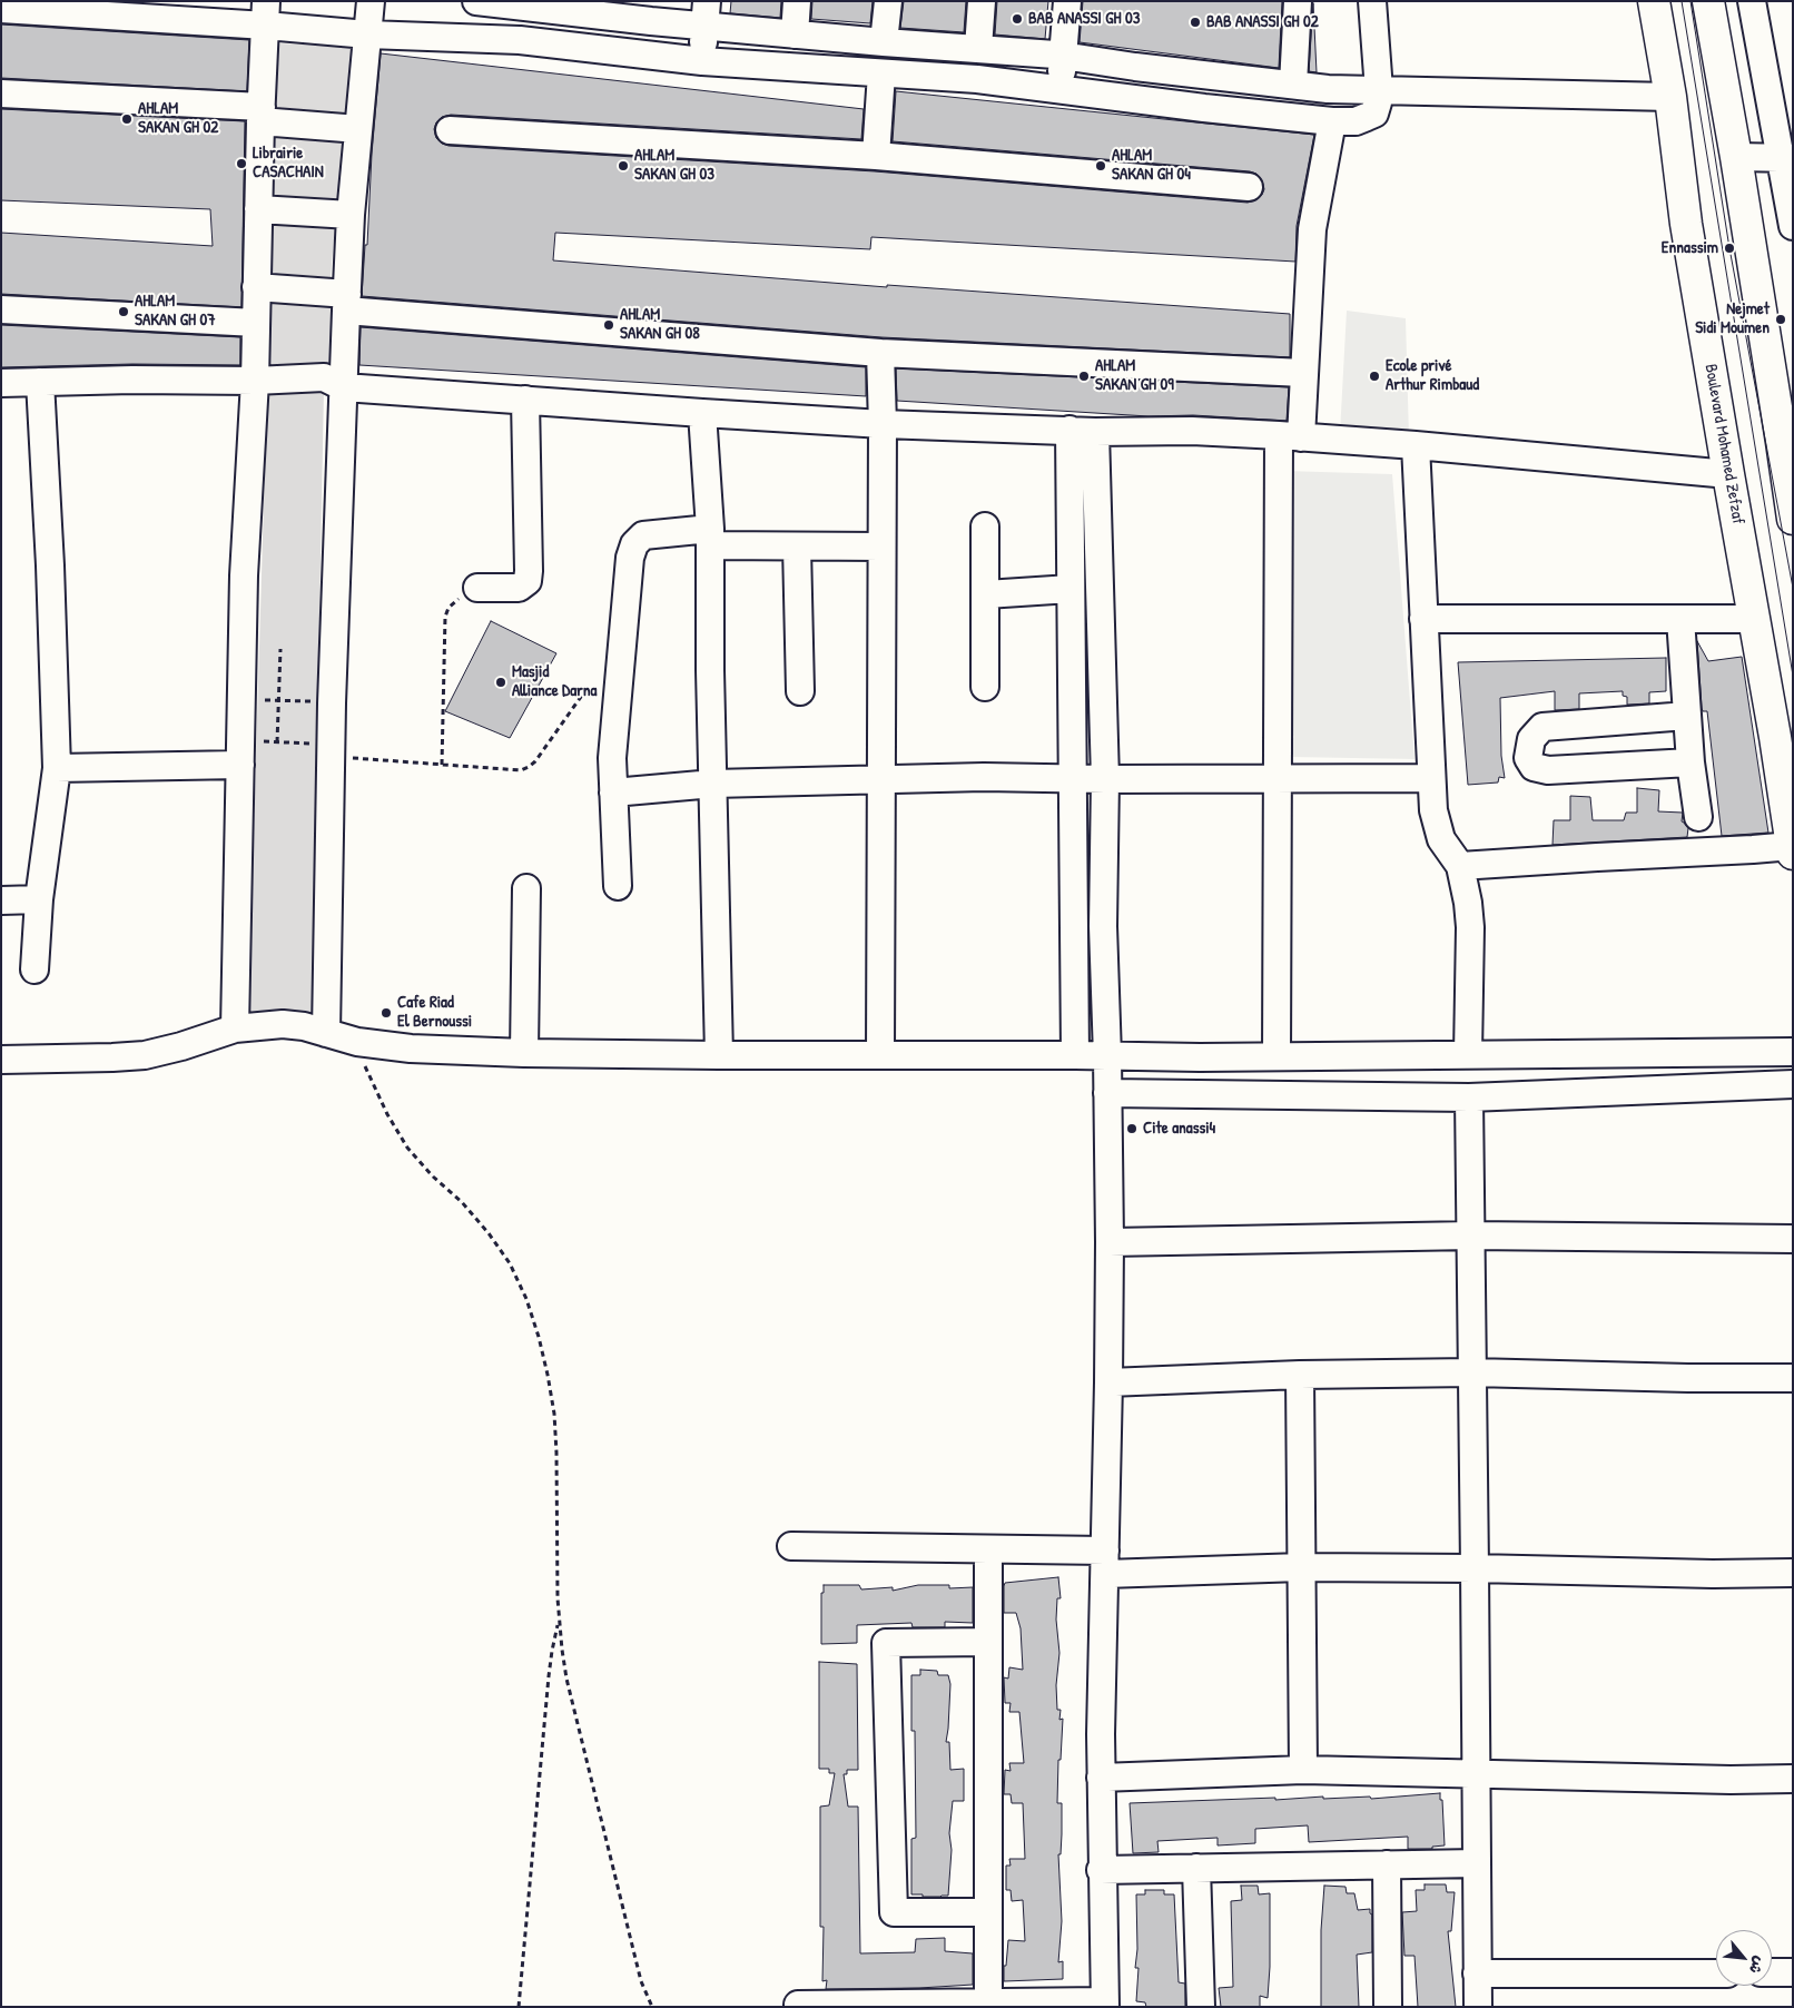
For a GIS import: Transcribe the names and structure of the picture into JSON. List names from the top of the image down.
{
  "streets": {
    "main road": ["Boulevard Mohamed Zefzaf"]
  },
  "places": [
    "BAB ANASSI GH 03",
    "BAB ANASSI GH 02",
    "AHLAM SAKAN GH 02",
    "Librairie CASACHAIN",
    "AHLAM SAKAN GH 03",
    "AHLAM SAKAN GH 04",
    "Ennassim",
    "AHLAM SAKAN GH 07",
    "Nejmet Sidi Moumen",
    "AHLAM SAKAN GH 08",
    "AHLAM SAKAN GH 09",
    "Ecole privé Arthur Rimbaud",
    "Masjid Alliance Darna",
    "Cafe Riad El Bernoussi",
    "Cite anassi4"
  ],
  "north": "bottom right"
}
